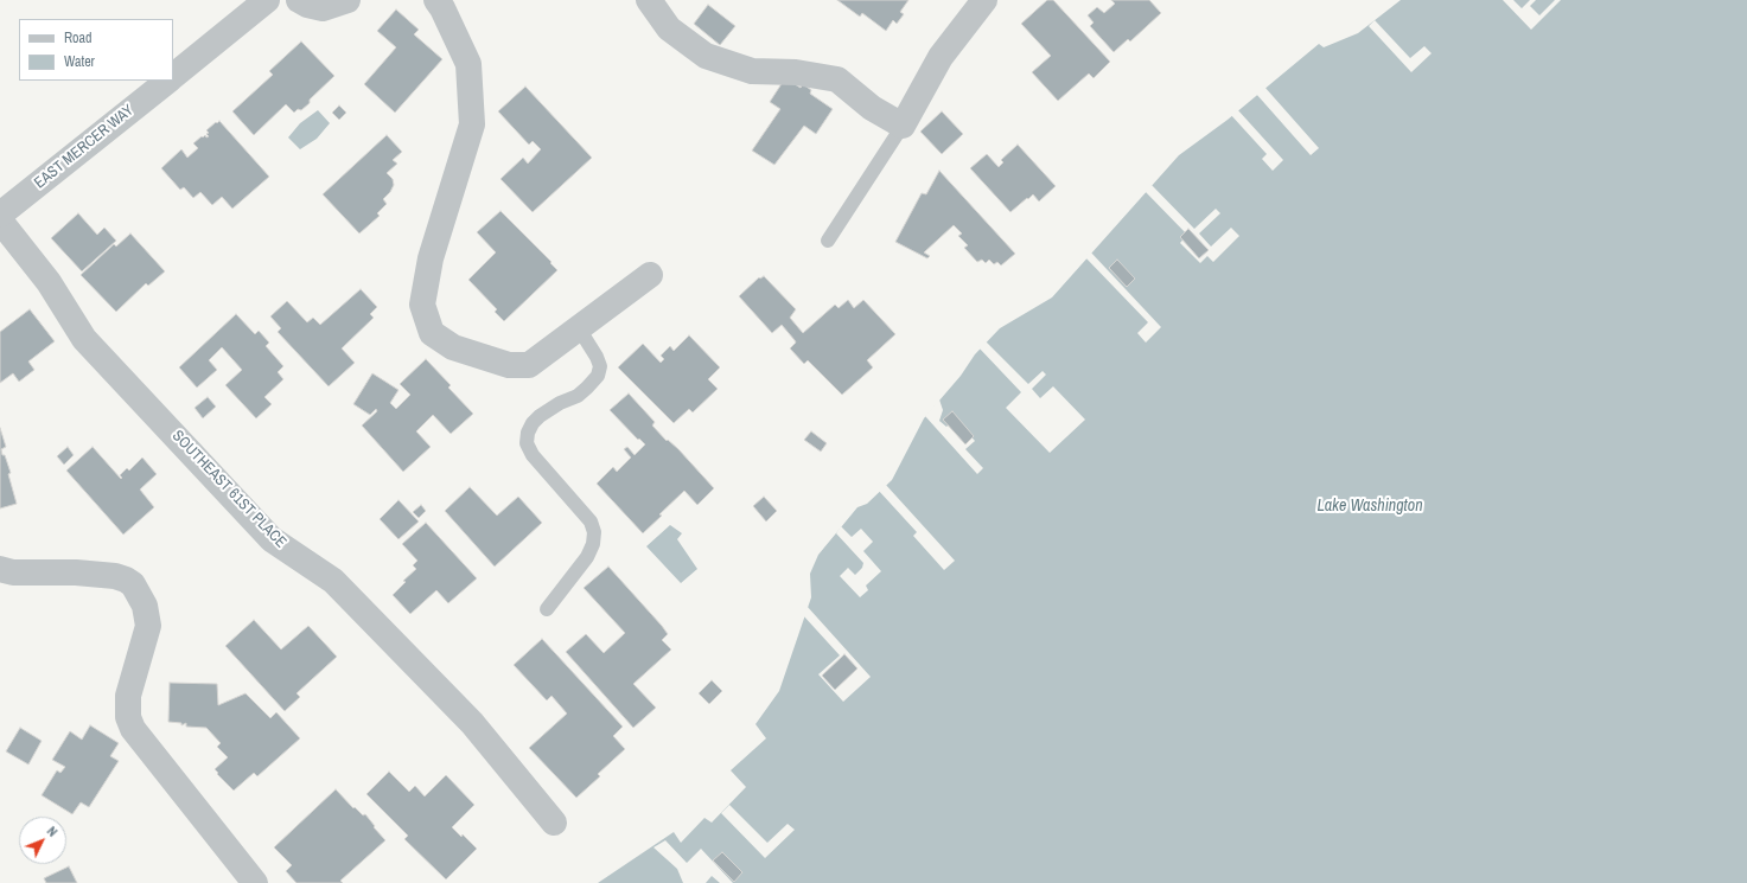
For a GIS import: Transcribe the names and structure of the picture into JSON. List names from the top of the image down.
{
  "streets": {
    "street": ["EAST MERCER WAY", "SOUTHEAST 61ST PLACE"]
  },
  "water": ["Lake Washington"],
  "legend": ["Road", "Water"],
  "north": "top right"
}
